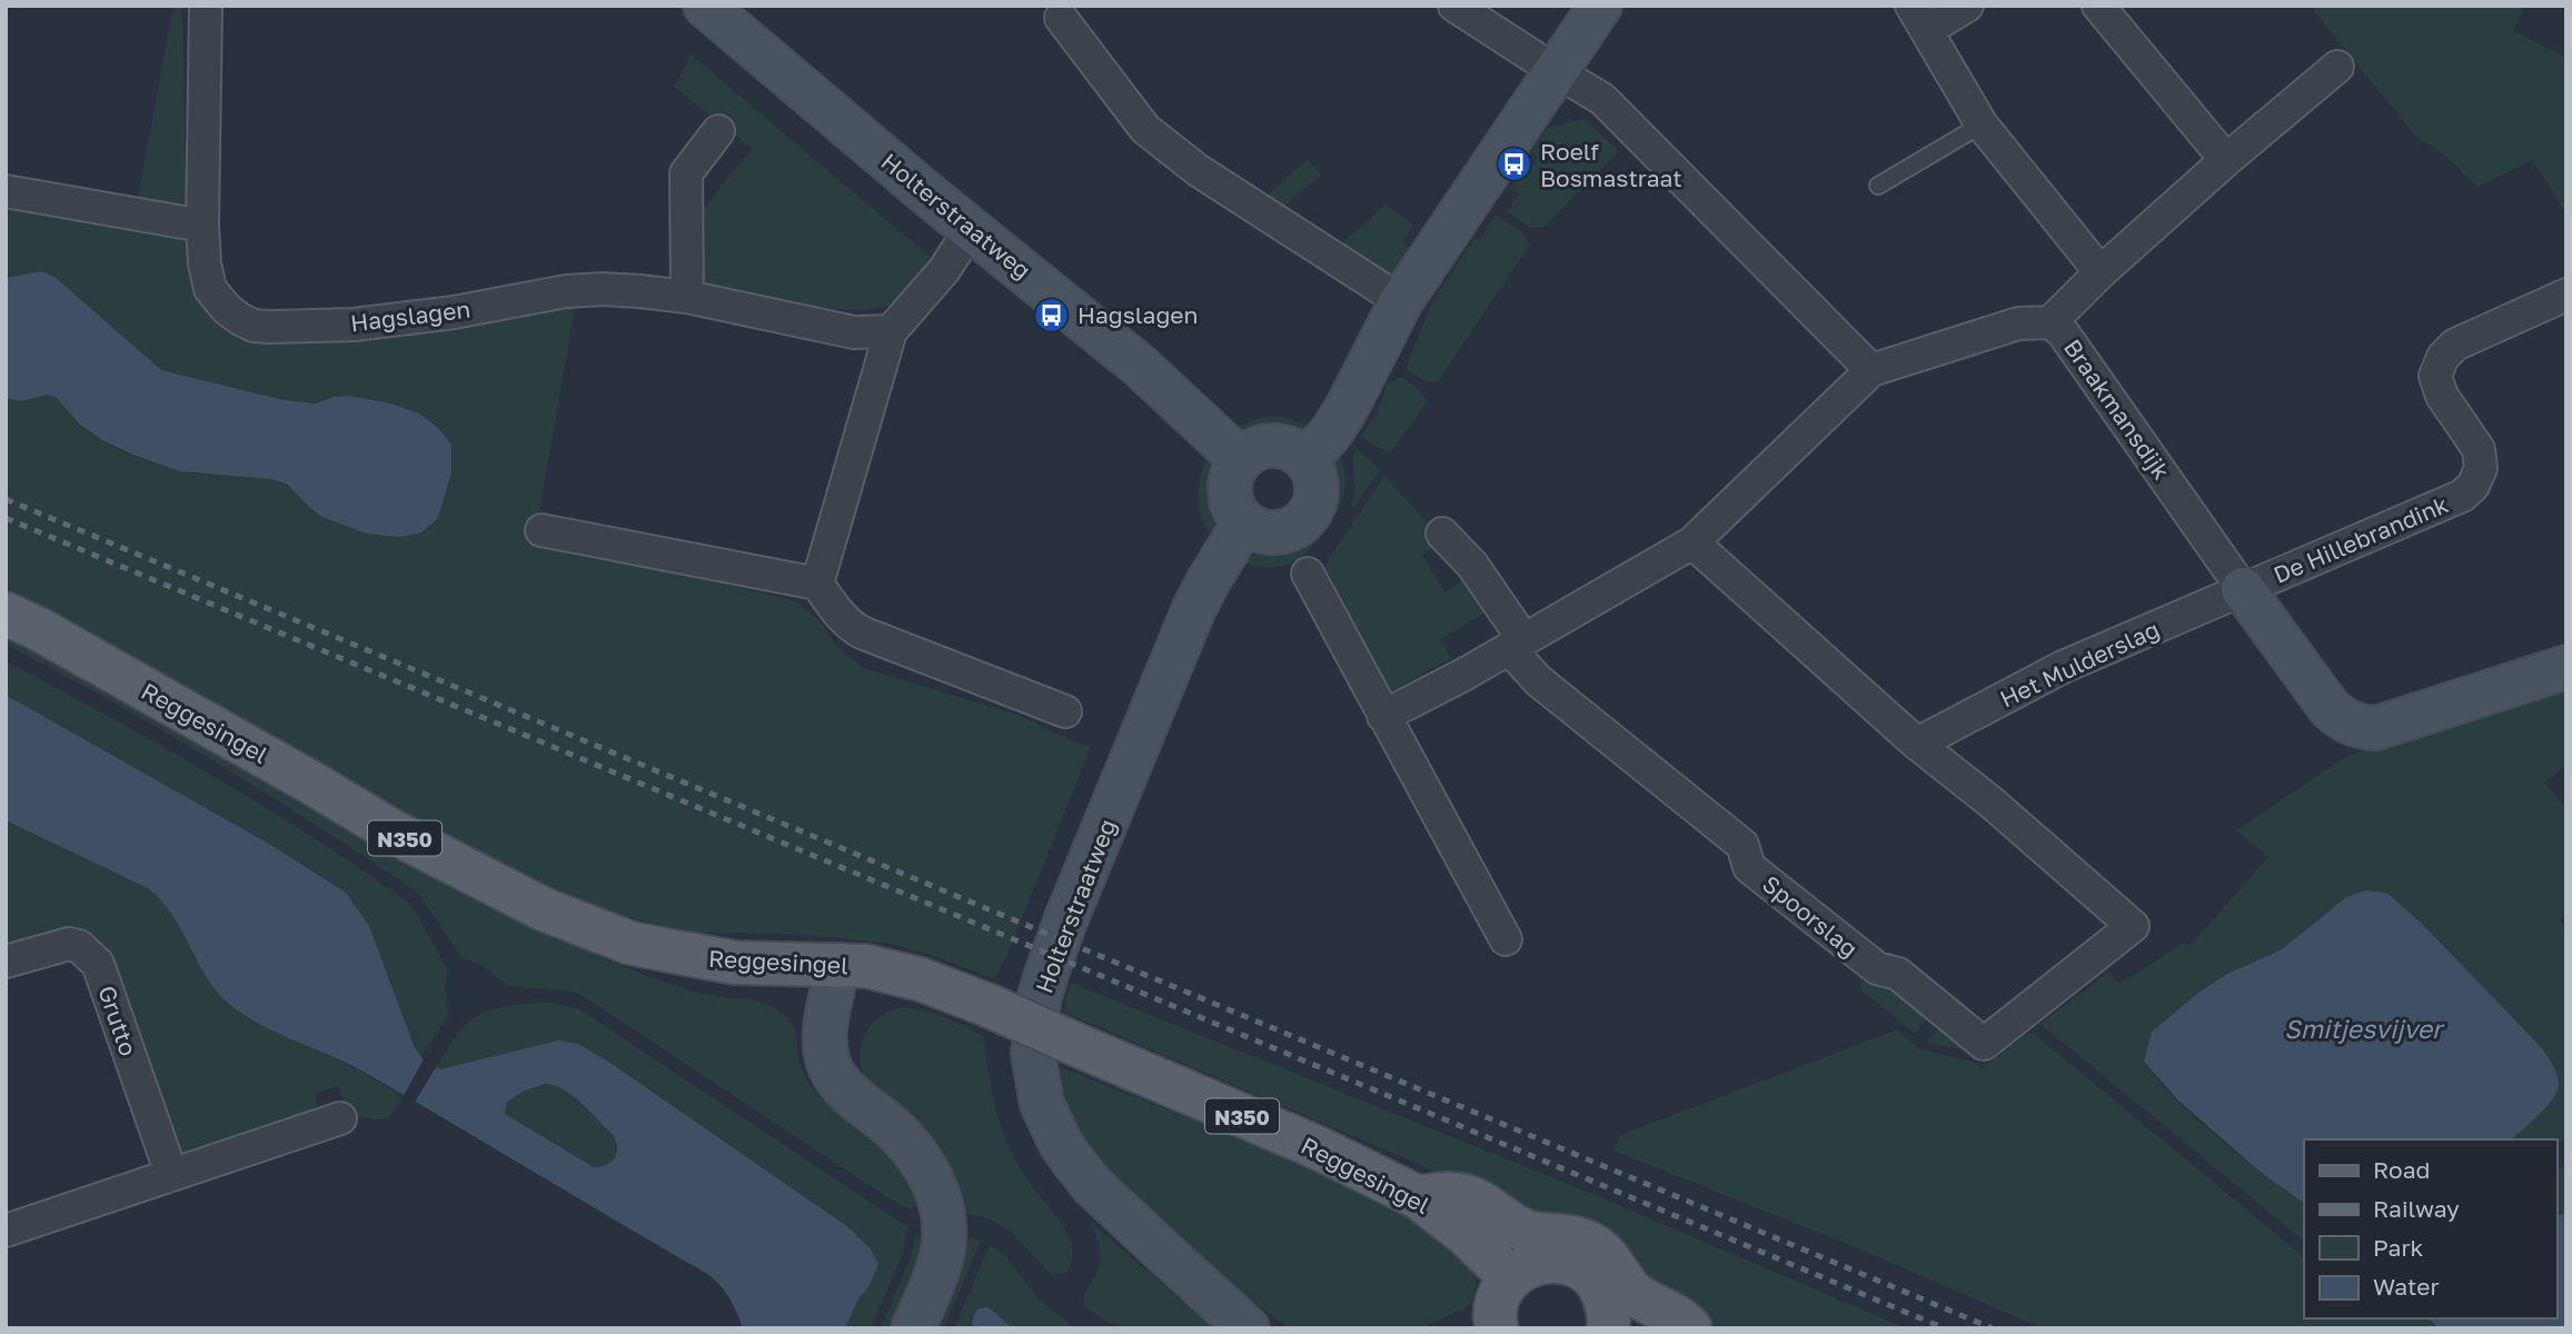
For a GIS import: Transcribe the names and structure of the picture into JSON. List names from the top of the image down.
{
  "streets": {
    "main road": [
      "Holterstraatweg",
      "Braakmansdijk",
      "Reggesingel",
      "N350"
    ],
    "street": [
      "Hagslagen",
      "De Hillebrandink",
      "Het Mulderslag",
      "Spoorslag",
      "Grutto"
    ]
  },
  "crossings": [
    ["Braakmansdijk", "De Hillebrandink"],
    ["Braakmansdijk", "Het Mulderslag"],
    ["De Hillebrandink", "Het Mulderslag"],
    ["Het Mulderslag", "Spoorslag"],
    ["Reggesingel", "N350"]
  ],
  "water": ["Smitjesvijver"],
  "places": {
    "bus stop": ["Roelf Bosmastraat", "Hagslagen"]
  },
  "legend": [
    "Road",
    "Railway",
    "Park",
    "Water"
  ]
}
